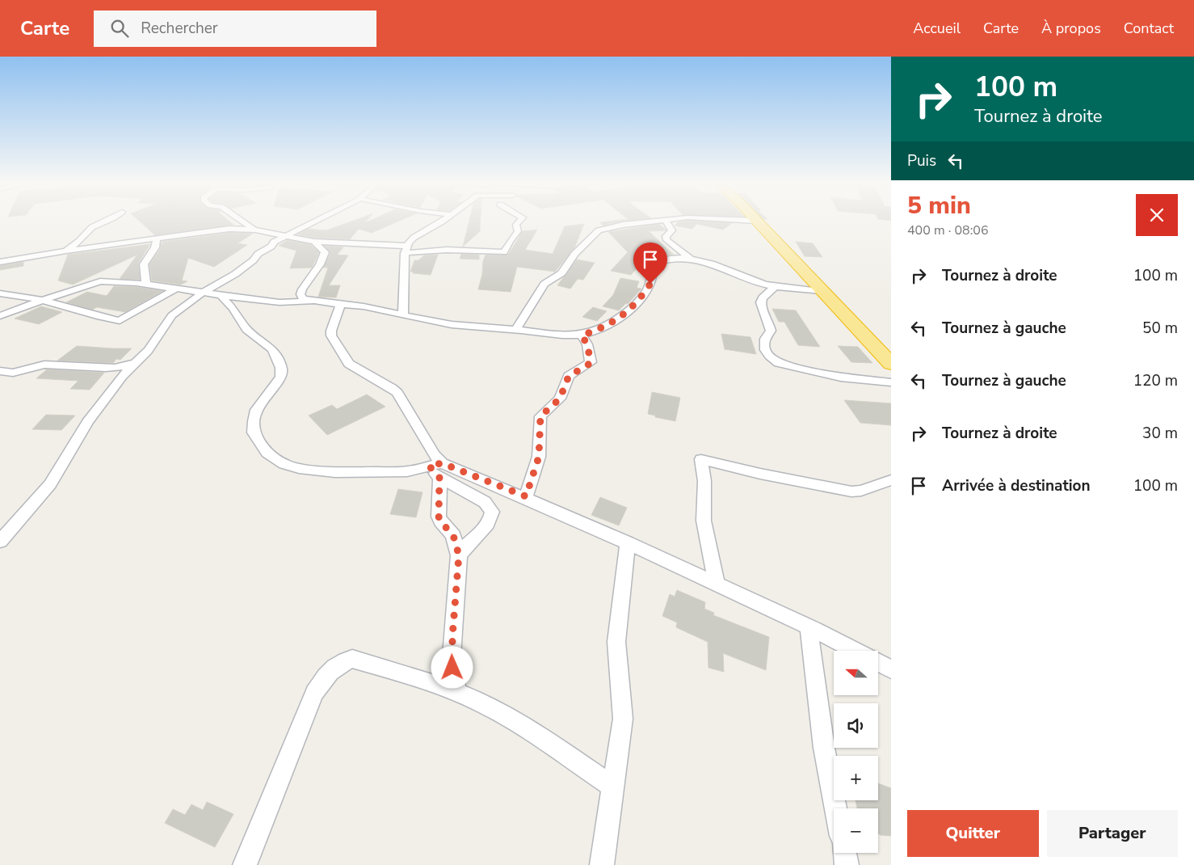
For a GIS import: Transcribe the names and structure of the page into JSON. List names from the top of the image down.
{
  "north": "left",
  "page": {
    "header": "Carte",
    "search": "Rechercher",
    "nav": [
      "Accueil",
      "Carte",
      "À propos",
      "Contact"
    ],
    "turn": ["100 m", "Tournez à droite"],
    "then": "Puis",
    "heading": ["5 min", "400 m · 08:06"],
    "list": [
      {
        "name": "Tournez à droite",
        "value": "100 m"
      },
      {
        "name": "Tournez à gauche",
        "value": "50 m"
      },
      {
        "name": "Tournez à gauche",
        "value": "120 m"
      },
      {
        "name": "Tournez à droite",
        "value": "30 m"
      },
      {
        "name": "Arrivée à destination",
        "value": "100 m"
      }
    ],
    "map_buttons": ["+", "−"],
    "buttons": ["Quitter", "Partager"]
  }
}
